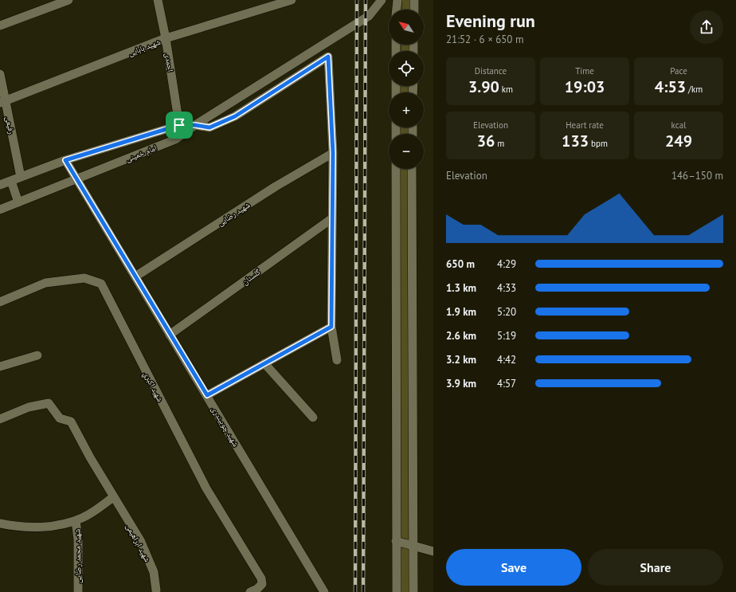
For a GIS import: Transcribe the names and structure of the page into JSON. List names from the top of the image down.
{
  "streets": {
    "street": [
      "شهید بابایی",
      "احمدی",
      "رفیعی",
      "امام خمینی",
      "شهید رضایی",
      "گلستان",
      "شهيد اکبري",
      "شهید چوبیندری",
      "شهید ابراهیمی",
      "شهید محمد رضایی"
    ]
  },
  "crossings": [
    ["شهید بابایی", "احمدی"],
    ["شهید بابایی", "رفیعی"],
    ["احمدی", "امام خمینی"],
    ["رفیعی", "امام خمینی"],
    ["امام خمینی", "شهید چوبیندری"],
    ["شهید رضایی", "شهید چوبیندری"],
    ["گلستان", "شهید چوبیندری"]
  ],
  "north": "top left",
  "page": {
    "heading": ["Evening run", "21:52 · 6 × 650 m"],
    "map_buttons": ["+", "−"],
    "stats": [
      ["Distance", "3.90 km"],
      ["Time", "19:03"],
      ["Pace", "4:53 /km"],
      ["Elevation", "36 m"],
      ["Heart rate", "133 bpm"],
      ["kcal", "249"]
    ],
    "chart": ["Elevation", "146–150 m"],
    "list": [
      {
        "name": "650 m",
        "note": "4:29"
      },
      {
        "name": "1.3 km",
        "note": "4:33"
      },
      {
        "name": "1.9 km",
        "note": "5:20"
      },
      {
        "name": "2.6 km",
        "note": "5:19"
      },
      {
        "name": "3.2 km",
        "note": "4:42"
      },
      {
        "name": "3.9 km",
        "note": "4:57"
      }
    ],
    "buttons": ["Save", "Share"]
  }
}
